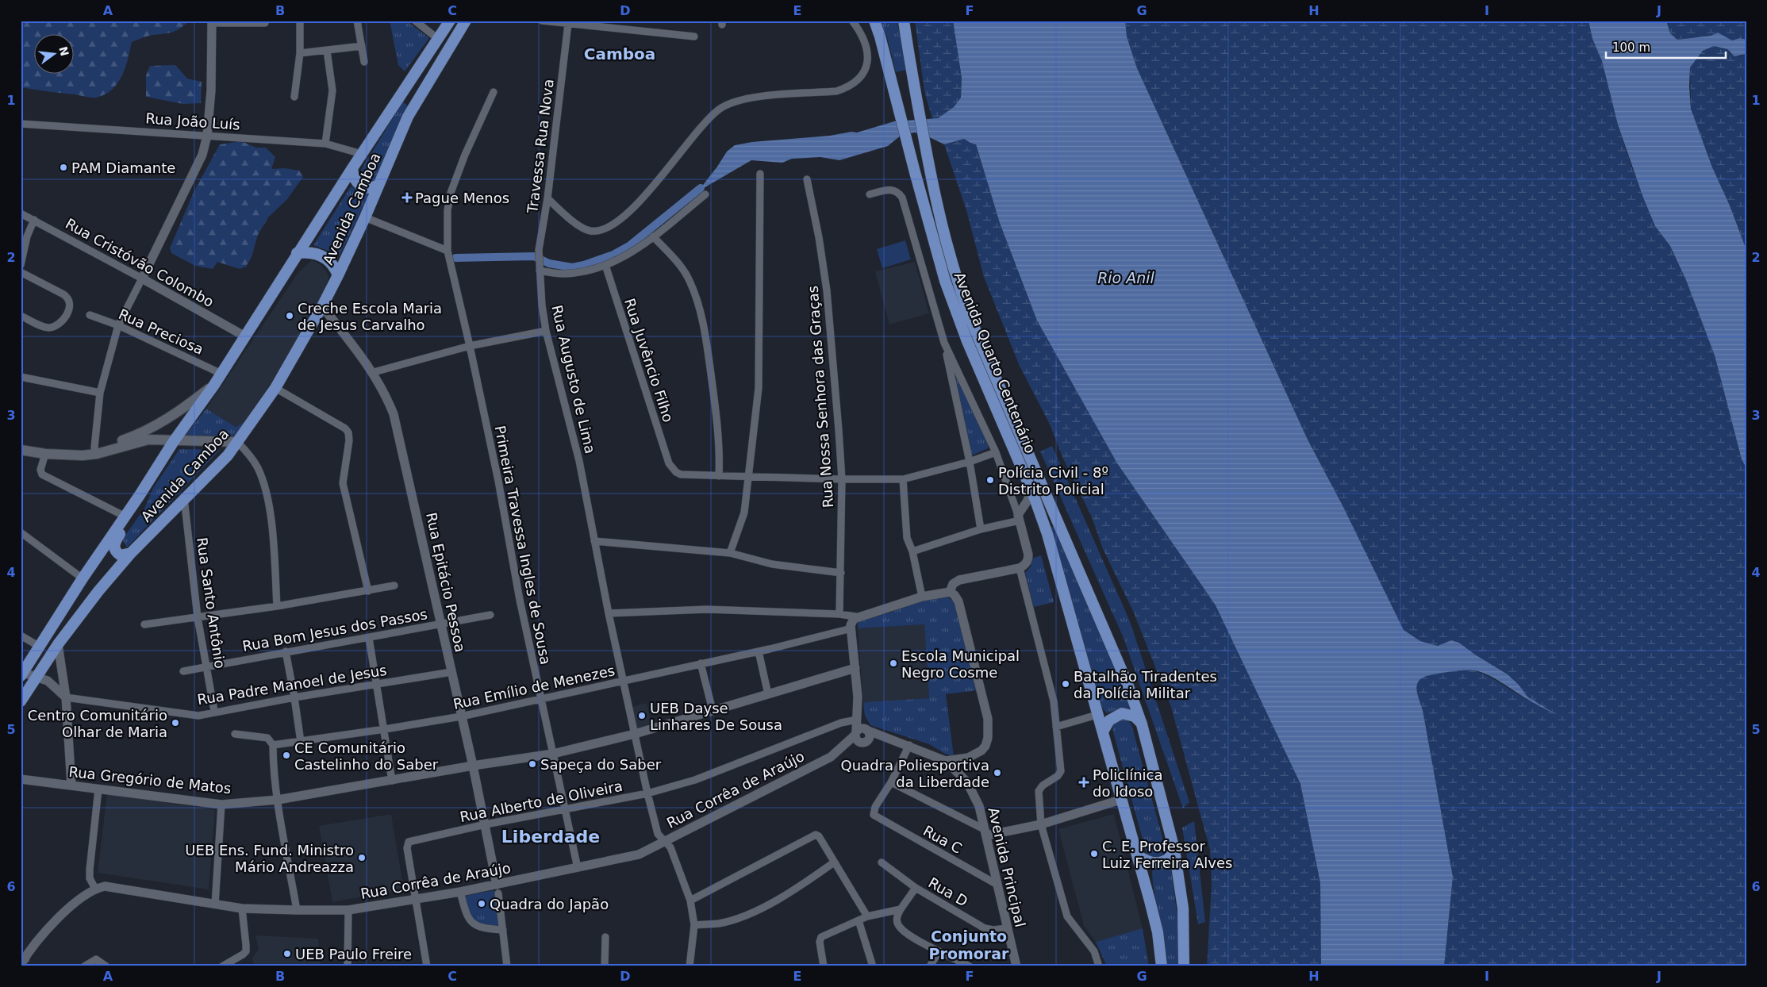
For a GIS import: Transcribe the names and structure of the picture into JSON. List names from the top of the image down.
{
  "streets": {
    "main road": ["Avenida Camboa", "Avenida Quarto Centenário"],
    "street": [
      "Rua João Luís",
      "Travessa Rua Nova",
      "Rua Cristóvão Colombo",
      "Rua Preciosa",
      "Rua Juvêncio Filho",
      "Rua Augusto de Lima",
      "Rua Nossa Senhora das Graças",
      "Primeira Travessa Ingles de Sousa",
      "Rua Epitácio Pessoa",
      "Rua Santo Antônio",
      "Rua Bom Jesus dos Passos",
      "Rua Padre Manoel de Jesus",
      "Rua Emílio de Menezes",
      "Rua Gregório de Matos",
      "Rua Corrêa de Araújo",
      "Rua Alberto de Oliveira",
      "Rua C",
      "Avenida Principal",
      "Rua D"
    ]
  },
  "crossings": [
    ["Rua João Luís", "Avenida Camboa"],
    ["Travessa Rua Nova", "Rua Augusto de Lima"],
    ["Avenida Camboa", "Rua Cristóvão Colombo"],
    ["Avenida Camboa", "Rua Preciosa"],
    ["Avenida Camboa", "Rua Epitácio Pessoa"],
    ["Avenida Camboa", "Rua Santo Antônio"],
    ["Rua Augusto de Lima", "Rua Emílio de Menezes"],
    ["Rua Augusto de Lima", "Rua Gregório de Matos"],
    ["Rua Augusto de Lima", "Rua Corrêa de Araújo"],
    ["Rua Augusto de Lima", "Rua Alberto de Oliveira"],
    ["Primeira Travessa Ingles de Sousa", "Rua Emílio de Menezes"],
    ["Primeira Travessa Ingles de Sousa", "Rua Gregório de Matos"],
    ["Primeira Travessa Ingles de Sousa", "Rua Corrêa de Araújo"],
    ["Primeira Travessa Ingles de Sousa", "Rua Alberto de Oliveira"],
    ["Rua Epitácio Pessoa", "Rua Bom Jesus dos Passos"],
    ["Rua Epitácio Pessoa", "Rua Padre Manoel de Jesus"],
    ["Rua Epitácio Pessoa", "Rua Emílio de Menezes"],
    ["Rua Epitácio Pessoa", "Rua Gregório de Matos"],
    ["Rua Epitácio Pessoa", "Rua Corrêa de Araújo"],
    ["Rua Epitácio Pessoa", "Rua Alberto de Oliveira"],
    ["Rua Santo Antônio", "Rua Bom Jesus dos Passos"],
    ["Rua Santo Antônio", "Rua Padre Manoel de Jesus"],
    ["Rua Corrêa de Araújo", "Rua Alberto de Oliveira"],
    ["Rua C", "Avenida Principal"],
    ["Avenida Principal", "Rua D"]
  ],
  "districts": ["Camboa", "Liberdade", "Conjunto Promorar"],
  "water": ["Rio Anil"],
  "places": {
    "other": [
      "PAM Diamante",
      "Creche Escola Maria de Jesus Carvalho",
      "Polícia Civil - 8º Distrito Policial",
      "Escola Municipal Negro Cosme",
      "Batalhão Tiradentes da Polícia Militar",
      "UEB Dayse Linhares De Sousa",
      "Centro Comunitário Olhar de Maria",
      "CE Comunitário Castelinho do Saber",
      "Sapeça do Saber",
      "Quadra Poliesportiva da Liberdade",
      "C. E. Professor Luiz Ferreira Alves",
      "UEB Ens. Fund. Ministro Mário Andreazza",
      "Quadra do Japão",
      "UEB Paulo Freire"
    ],
    "health": ["Pague Menos", "Policlínica do Idoso"]
  },
  "scale_bar": "100 m",
  "north": "right",
  "grid": {
    "columns": [
      "A",
      "B",
      "C",
      "D",
      "E",
      "F",
      "G",
      "H",
      "I",
      "J"
    ],
    "rows": [
      "1",
      "2",
      "3",
      "4",
      "5",
      "6"
    ]
  }
}
